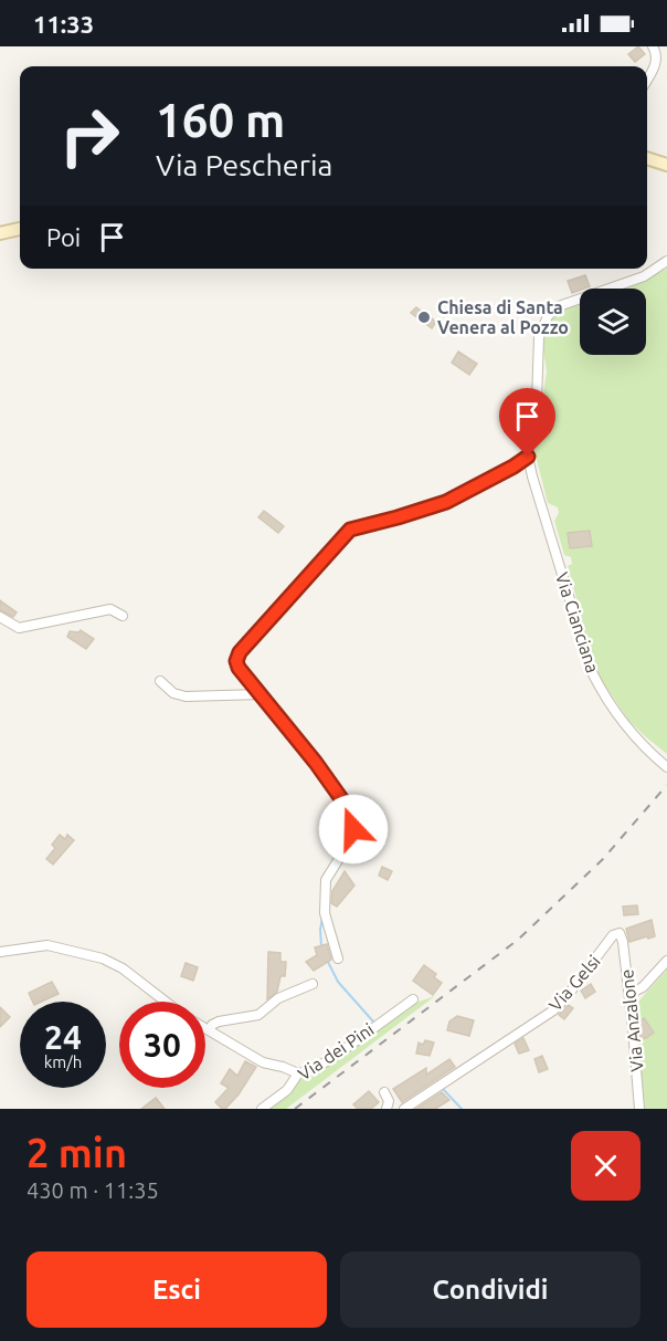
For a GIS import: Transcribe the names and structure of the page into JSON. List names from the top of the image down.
{
  "streets": {
    "street": [
      "Via Cianciana",
      "Via Gelsi",
      "Via Anzalone",
      "Via dei Pini"
    ]
  },
  "crossings": [
    ["Via Gelsi", "Via Anzalone"]
  ],
  "places": ["Chiesa di Santa Venera al Pozzo"],
  "page": {
    "status": "11:33",
    "turn": ["160 m", "Via Pescheria"],
    "then": "Poi",
    "speed": "24 km/h",
    "limit": "30",
    "heading": ["2 min", "430 m · 11:35"],
    "buttons": ["Esci", "Condividi"]
  }
}
